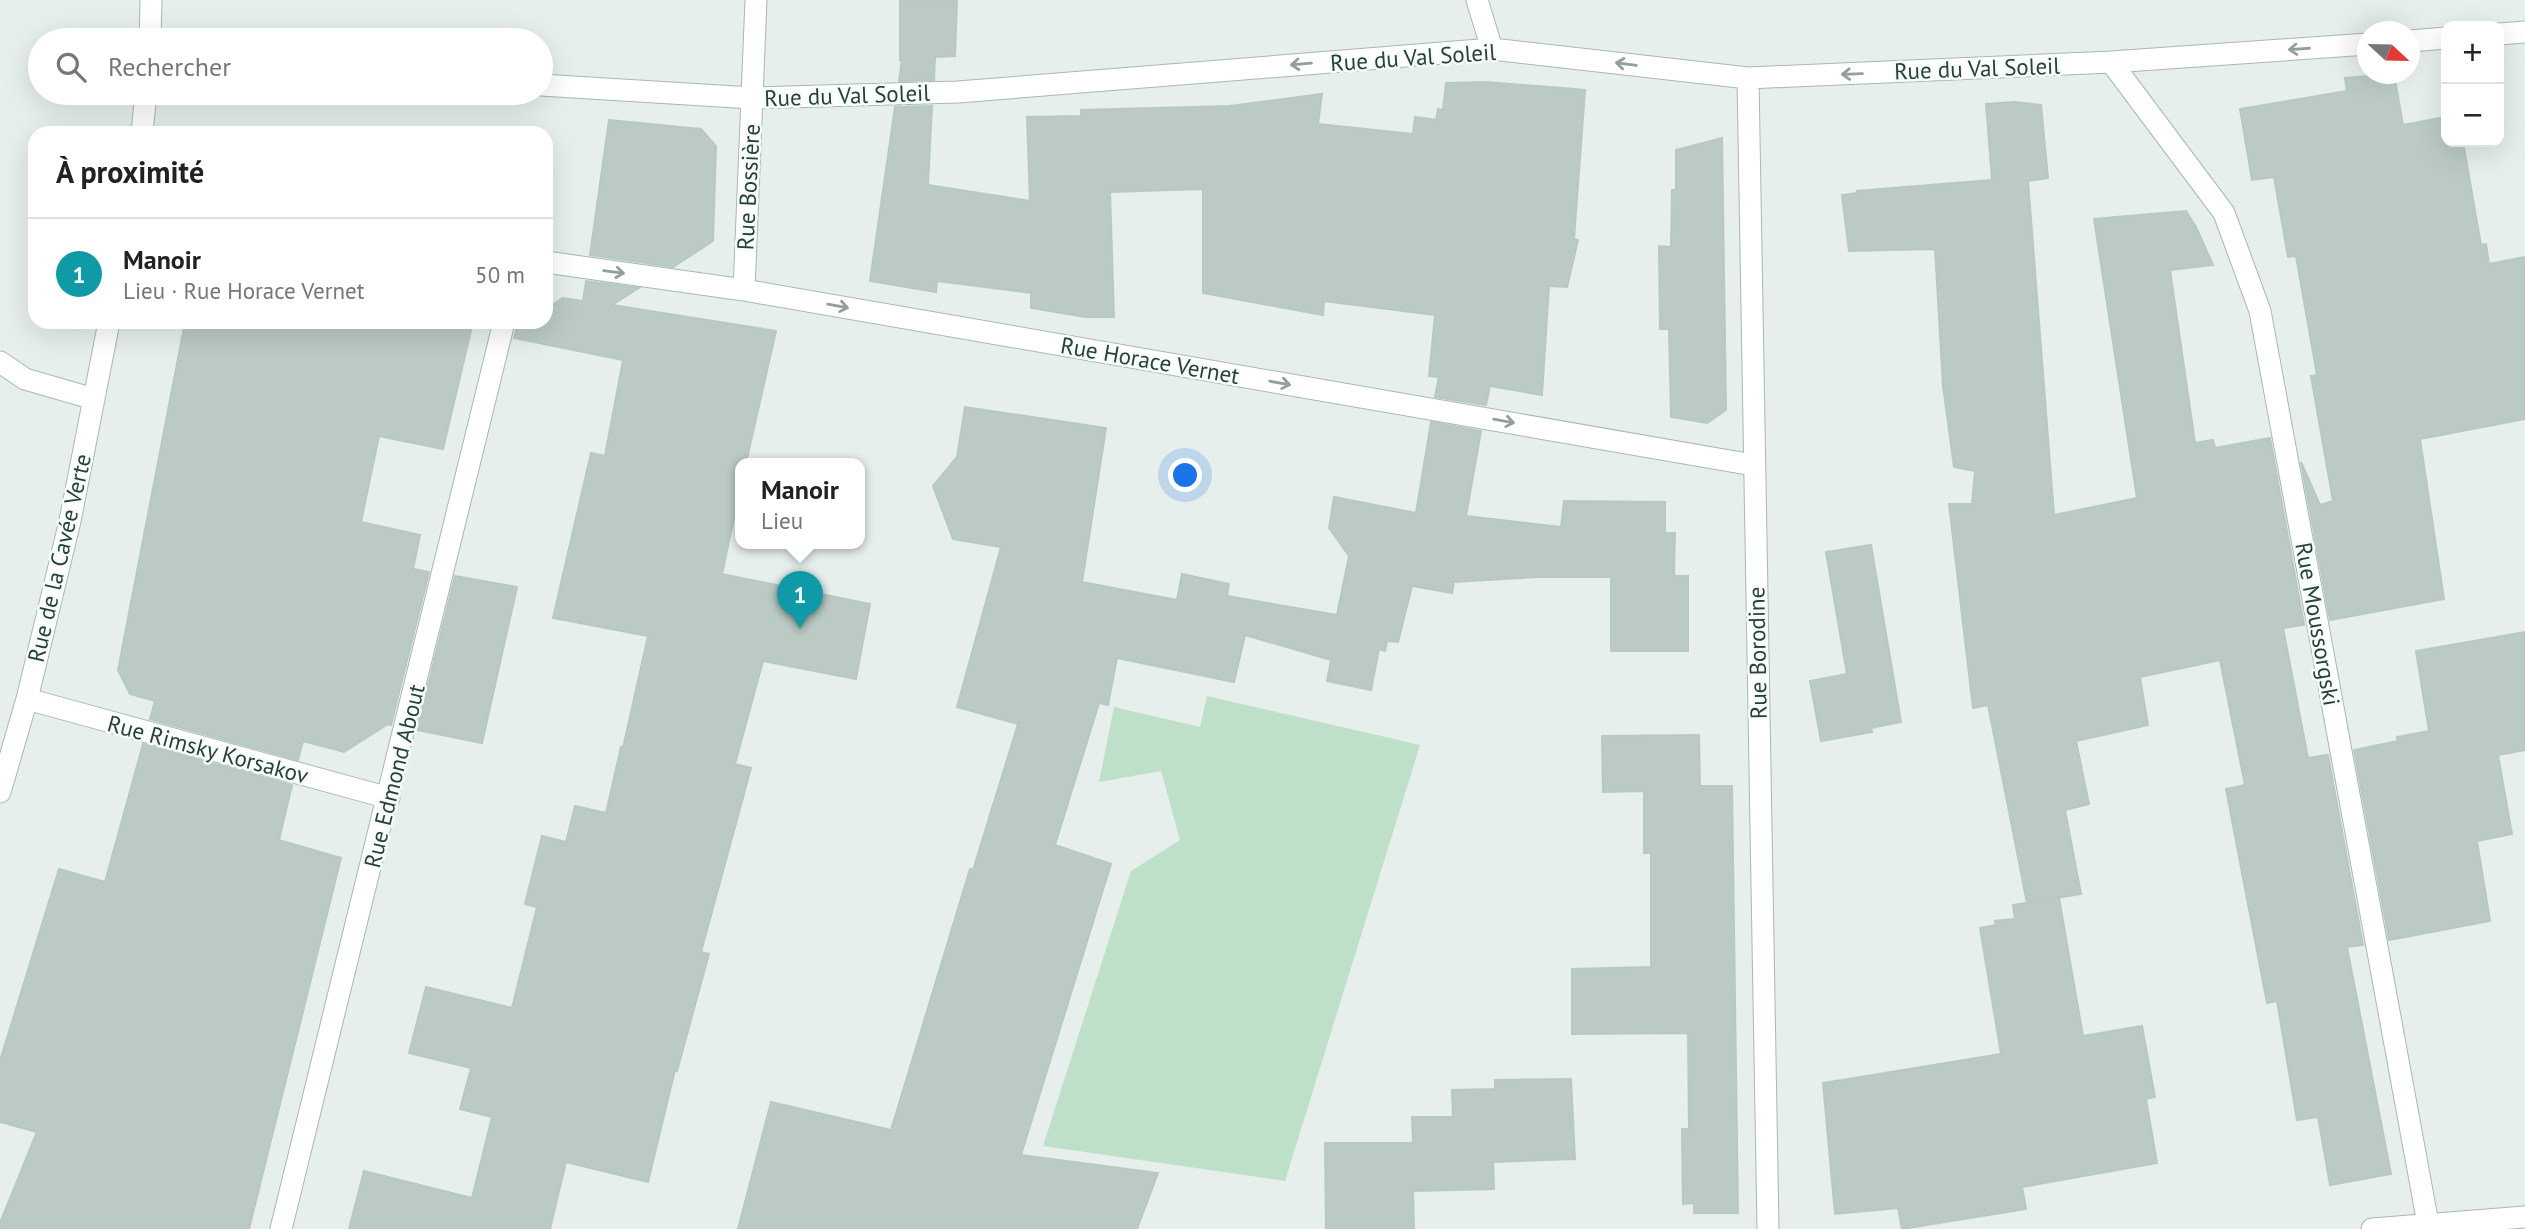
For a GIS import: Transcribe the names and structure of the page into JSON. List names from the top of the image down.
{
  "streets": {
    "street": [
      "Rue du Val Soleil",
      "Rue Bossière",
      "Rue Horace Vernet",
      "Rue de la Cavée Verte",
      "Rue Moussorgski",
      "Rue Borodine",
      "Rue Rimsky Korsakov",
      "Rue Edmond About"
    ]
  },
  "crossings": [
    ["Rue du Val Soleil", "Rue Bossière"],
    ["Rue du Val Soleil", "Rue Moussorgski"],
    ["Rue du Val Soleil", "Rue Borodine"],
    ["Rue Bossière", "Rue Horace Vernet"],
    ["Rue Horace Vernet", "Rue Borodine"],
    ["Rue de la Cavée Verte", "Rue Rimsky Korsakov"],
    ["Rue Rimsky Korsakov", "Rue Edmond About"]
  ],
  "one_way": ["Rue du Val Soleil", "Rue Horace Vernet"],
  "north": "right",
  "page": {
    "map_buttons": ["+", "−"],
    "search": "Rechercher",
    "heading": "À proximité",
    "list": [
      {
        "mark": "1",
        "name": "Manoir",
        "note": "Lieu · Rue Horace Vernet",
        "value": "50 m"
      }
    ],
    "popup": ["Manoir", "Lieu"],
    "pins": "1"
  }
}
